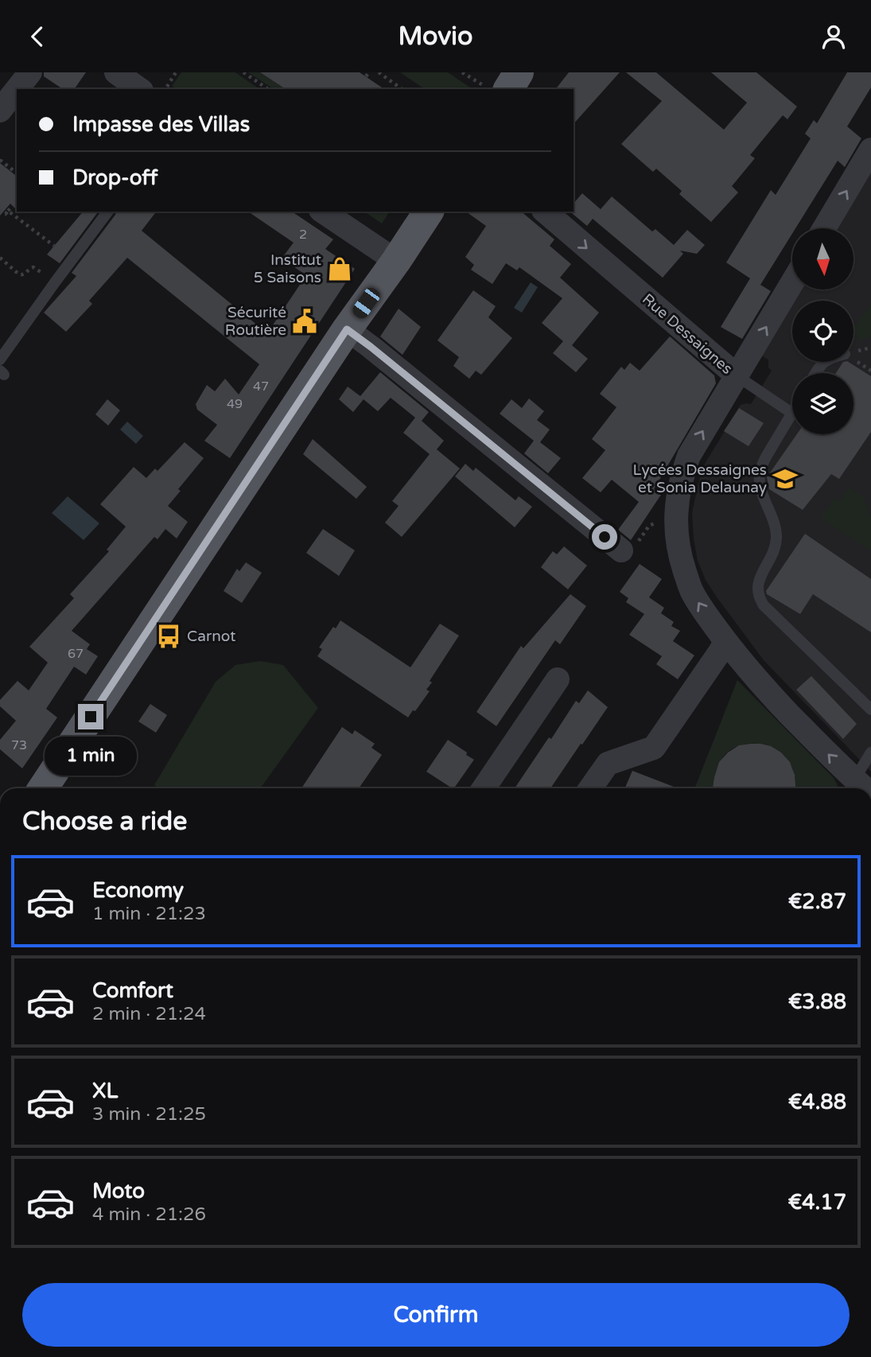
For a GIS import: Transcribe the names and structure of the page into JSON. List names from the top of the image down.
{
  "streets": {
    "street": ["Rue Dessaignes"]
  },
  "places": {
    "shop": ["Institut 5 Saisons"],
    "public building": ["Sécurité Routière"],
    "school or university": ["Lycées Dessaignes et Sonia Delaunay"],
    "bus stop": ["Carnot"]
  },
  "house_numbers": [
    "2",
    "47",
    "49",
    "67",
    "73"
  ],
  "north": "bottom",
  "page": {
    "header": "Movio",
    "banner": ["Impasse des Villas", "Drop-off"],
    "bubble": "1 min",
    "heading": "Choose a ride",
    "list": [
      {
        "name": "Economy",
        "note": "1 min · 21:23",
        "value": "€2.87"
      },
      {
        "name": "Comfort",
        "note": "2 min · 21:24",
        "value": "€3.88"
      },
      {
        "name": "XL",
        "note": "3 min · 21:25",
        "value": "€4.88"
      },
      {
        "name": "Moto",
        "note": "4 min · 21:26",
        "value": "€4.17"
      }
    ],
    "buttons": "Confirm"
  }
}
